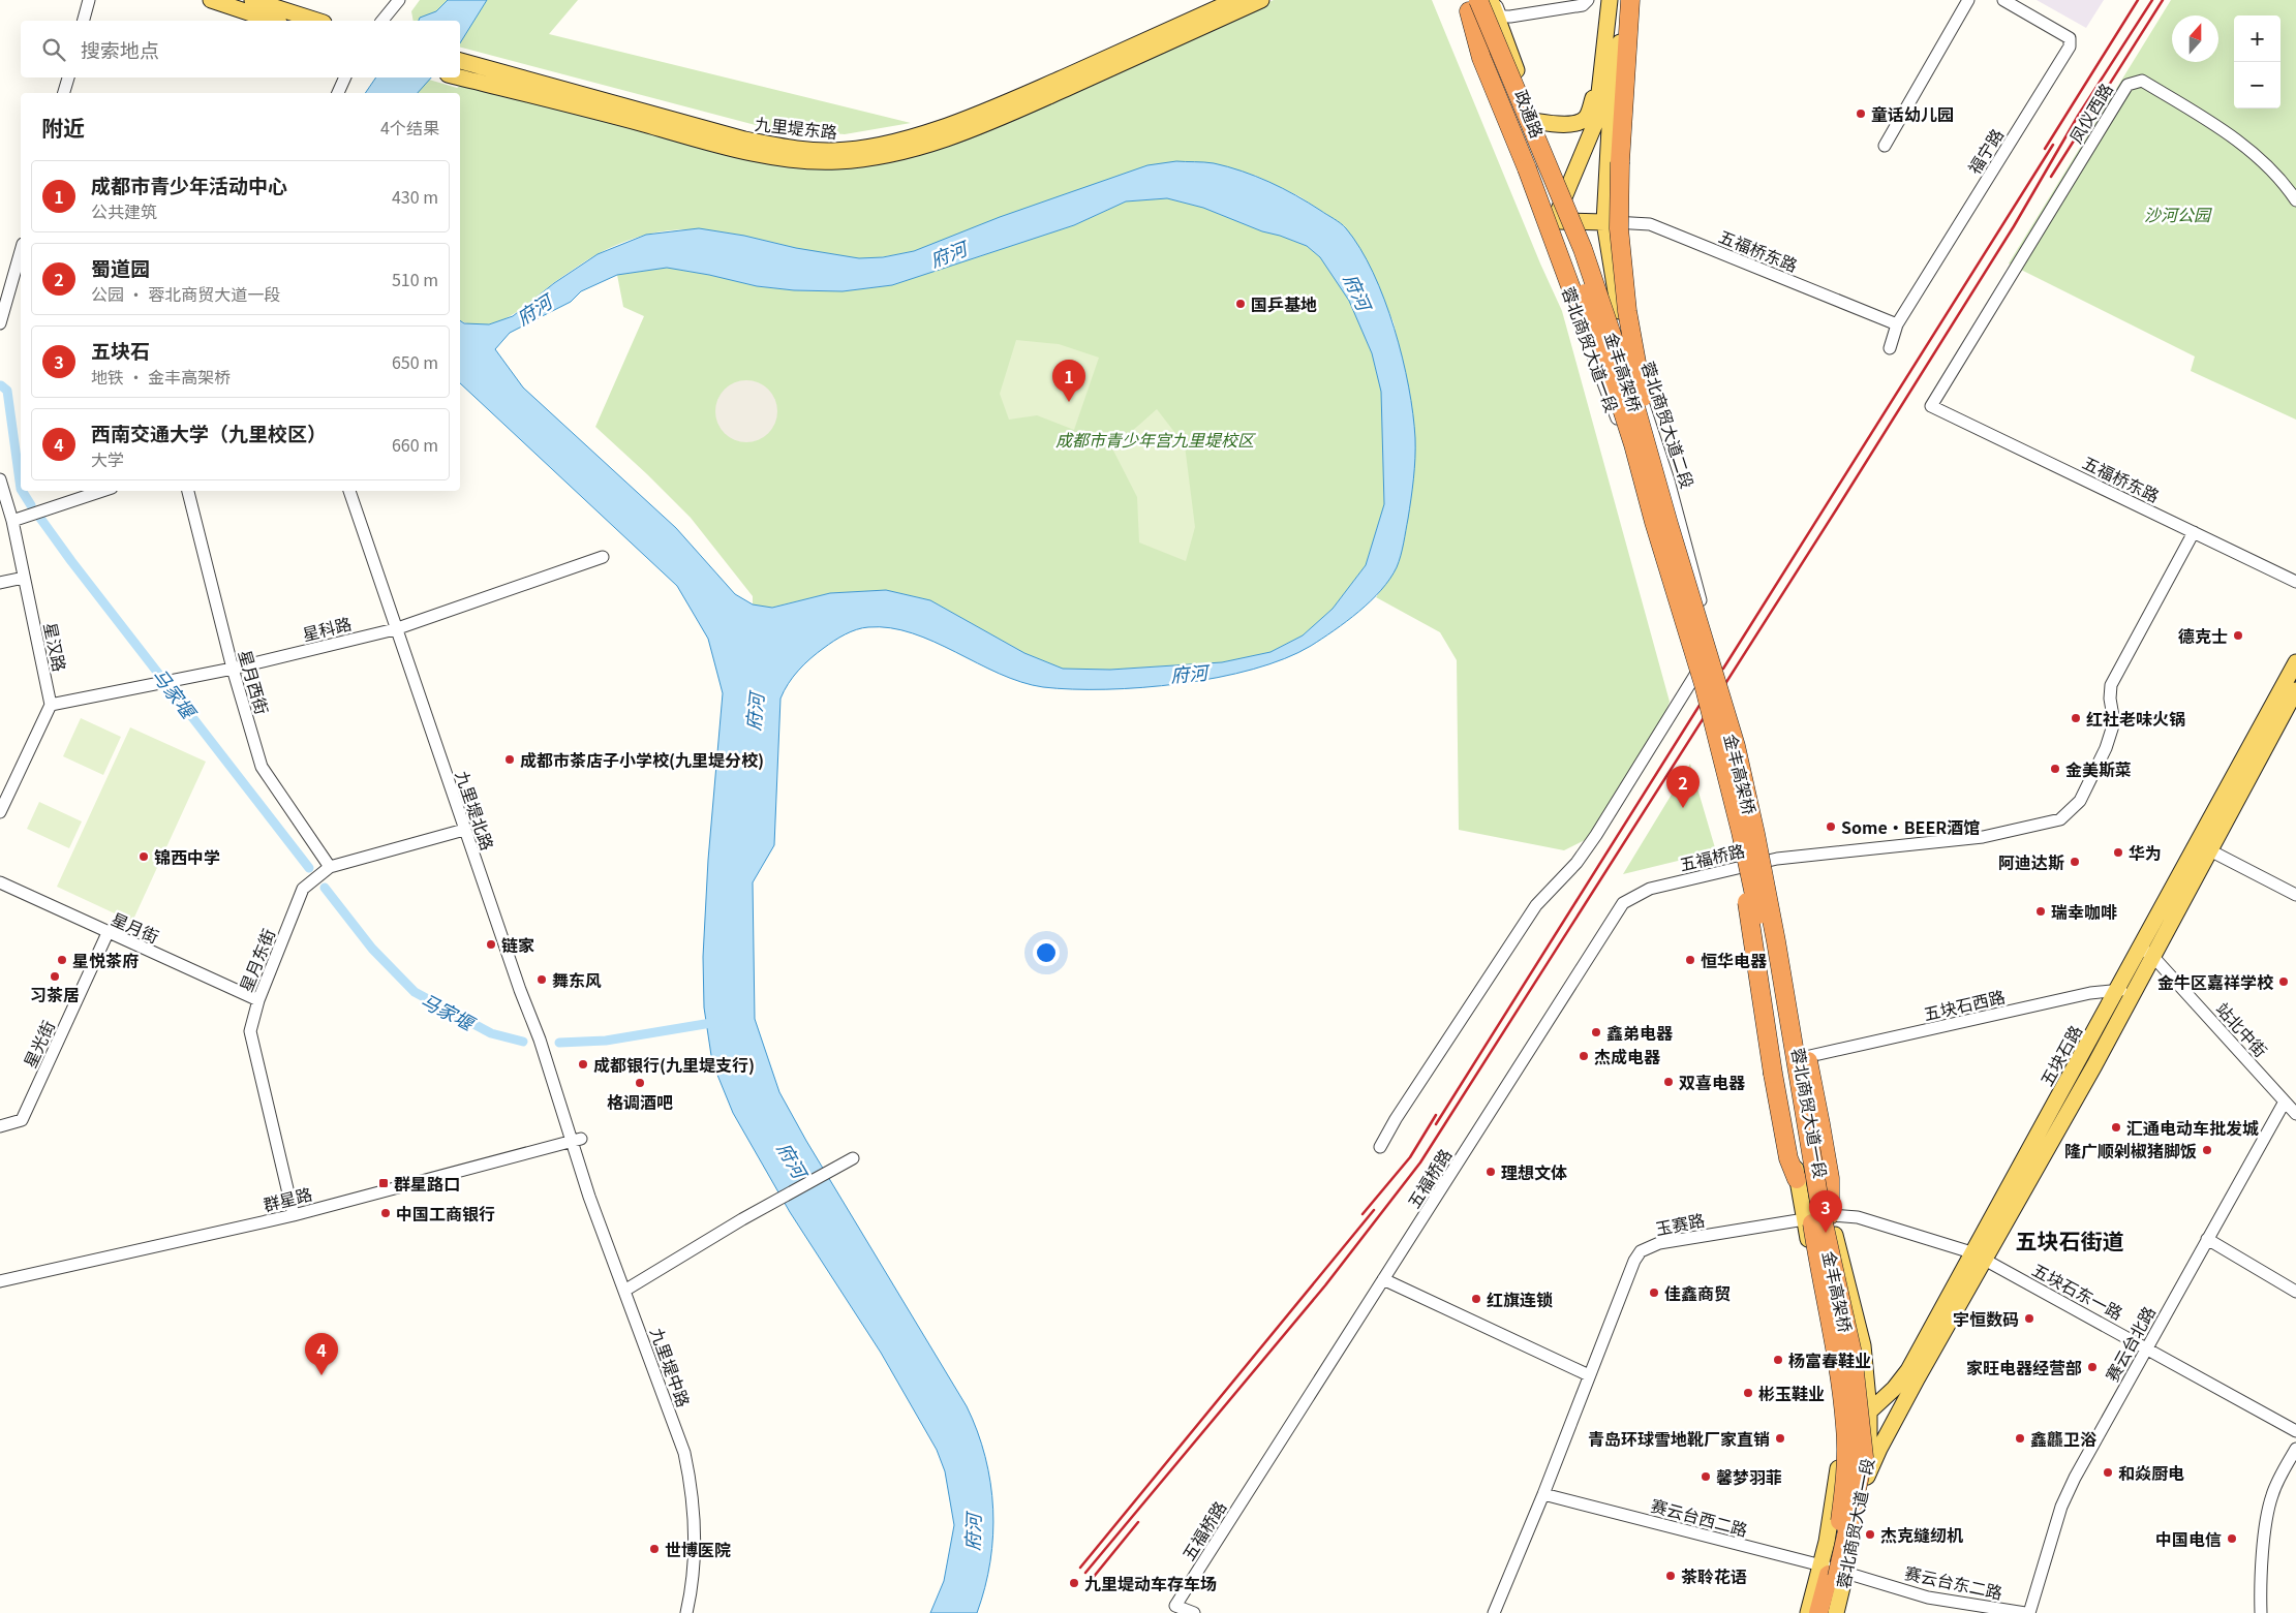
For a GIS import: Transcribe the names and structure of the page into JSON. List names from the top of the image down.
{
  "streets": {
    "highway": ["蓉北商贸大道一段", "金丰高架桥"],
    "main road": ["政通路", "九里堤东路", "五块石路"],
    "street": [
      "凤仪西路",
      "福宁路",
      "五福桥东路",
      "蓉北商贸大道二段",
      "星科路",
      "星汉路",
      "星月西街",
      "九里堤北路",
      "五福桥路",
      "星月街",
      "星月东街",
      "五块石西路",
      "站北中街",
      "星光街",
      "群星路",
      "玉赛路",
      "五块石东一路",
      "赛云台北路",
      "九里堤中路",
      "赛云台西二路",
      "赛云台东二路"
    ]
  },
  "crossings": [
    ["凤仪西路", "五福桥东路"],
    ["政通路", "蓉北商贸大道一段"],
    ["政通路", "金丰高架桥"],
    ["政通路", "蓉北商贸大道二段"],
    ["福宁路", "五福桥东路"],
    ["五福桥东路", "五福桥路"],
    ["蓉北商贸大道一段", "金丰高架桥"],
    ["蓉北商贸大道一段", "五福桥路"],
    ["蓉北商贸大道一段", "五块石西路"],
    ["蓉北商贸大道一段", "五块石路"],
    ["蓉北商贸大道一段", "玉赛路"],
    ["蓉北商贸大道一段", "五块石东一路"],
    ["蓉北商贸大道一段", "赛云台西二路"],
    ["蓉北商贸大道一段", "赛云台东二路"],
    ["金丰高架桥", "赛云台西二路"],
    ["金丰高架桥", "赛云台东二路"],
    ["星科路", "星汉路"],
    ["星科路", "星月西街"],
    ["星科路", "九里堤北路"],
    ["星月西街", "星月东街"],
    ["九里堤北路", "星月东街"],
    ["九里堤北路", "群星路"],
    ["九里堤北路", "九里堤中路"],
    ["星月街", "星月东街"],
    ["星月街", "星光街"],
    ["星月东街", "群星路"],
    ["五块石西路", "五块石路"],
    ["站北中街", "五块石路"],
    ["站北中街", "赛云台北路"],
    ["五块石路", "五块石东一路"],
    ["群星路", "九里堤中路"],
    ["玉赛路", "五块石东一路"],
    ["玉赛路", "赛云台西二路"],
    ["五块石东一路", "赛云台北路"],
    ["赛云台西二路", "赛云台东二路"]
  ],
  "districts": ["五块石街道"],
  "water": ["府河", "马家堰"],
  "parks": ["沙河公园", "成都市青少年宫九里堤校区"],
  "places": {
    "other": [
      "童话幼儿园",
      "国乒基地",
      "德克士",
      "红社老味火锅",
      "成都市茶店子小学校(九里堤分校)",
      "金美斯菜",
      "Some·BEER酒馆",
      "华为",
      "锦西中学",
      "阿迪达斯",
      "瑞幸咖啡",
      "链家",
      "星悦茶府",
      "恒华电器",
      "习茶居",
      "舞东风",
      "金牛区嘉祥学校",
      "鑫弟电器",
      "杰成电器",
      "成都银行(九里堤支行)",
      "双喜电器",
      "格调酒吧",
      "汇通电动车批发城",
      "隆广顺剁椒猪脚饭",
      "理想文体",
      "中国工商银行",
      "佳鑫商贸",
      "红旗连锁",
      "宇恒数码",
      "杨富春鞋业",
      "家旺电器经营部",
      "彬玉鞋业",
      "青岛环球雪地靴厂家直销",
      "鑫龘卫浴",
      "和焱厨电",
      "馨梦羽菲",
      "杰克缝纫机",
      "中国电信",
      "世博医院",
      "茶聆花语",
      "九里堤动车存车场"
    ],
    "transit": ["群星路口"]
  },
  "north": "top",
  "page": {
    "map_buttons": ["+", "−"],
    "search": "搜索地点",
    "heading": ["附近", "4个结果"],
    "list": [
      {
        "mark": "1",
        "name": "成都市青少年活动中心",
        "note": "公共建筑",
        "value": "430 m"
      },
      {
        "mark": "2",
        "name": "蜀道园",
        "note": "公园 · 蓉北商贸大道一段",
        "value": "510 m"
      },
      {
        "mark": "3",
        "name": "五块石",
        "note": "地铁 · 金丰高架桥",
        "value": "650 m"
      },
      {
        "mark": "4",
        "name": "西南交通大学（九里校区）",
        "note": "大学",
        "value": "660 m"
      }
    ],
    "pins": [
      "1",
      "2",
      "3",
      "4"
    ]
  }
}
